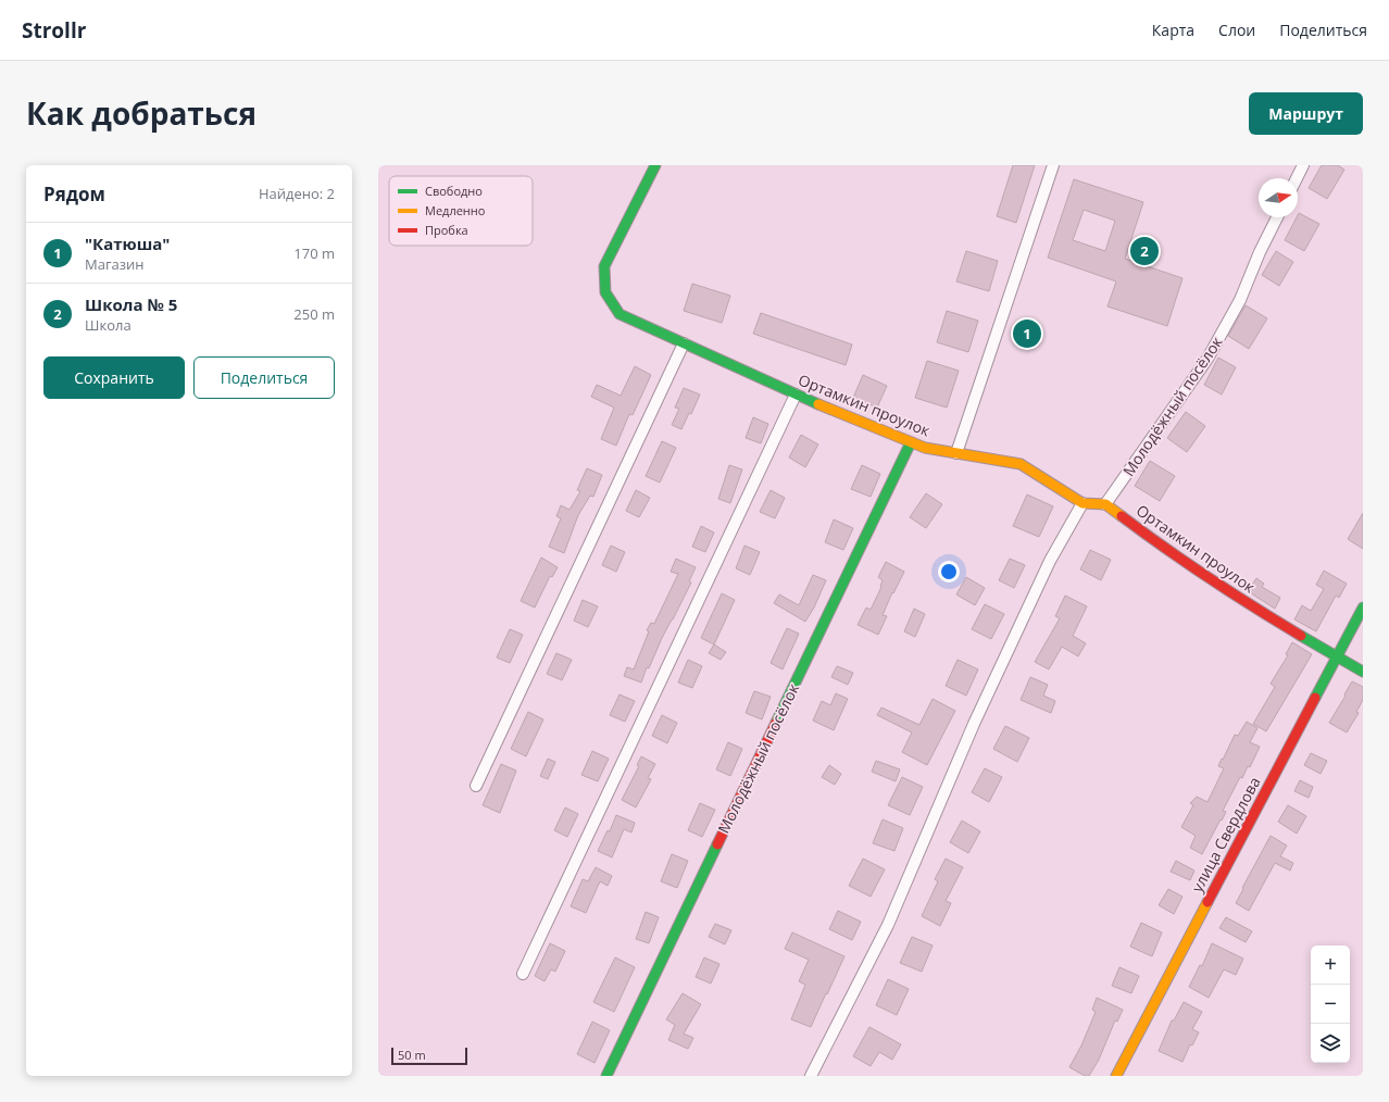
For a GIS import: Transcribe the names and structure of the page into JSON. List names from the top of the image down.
{
  "streets": {
    "street": ["Ортамкин проулок", "Молодёжный посёлок", "улица Свердлова"]
  },
  "crossings": [
    ["Ортамкин проулок", "Молодёжный посёлок"],
    ["Ортамкин проулок", "улица Свердлова"]
  ],
  "legend": ["Свободно", "Медленно", "Пробка"],
  "scale_bar": "50 m",
  "north": "right",
  "page": {
    "header": "Strollr",
    "nav": ["Карта", "Слои", "Поделиться"],
    "title": "Как добраться",
    "buttons": [
      "Маршрут",
      ["Сохранить", "Поделиться"]
    ],
    "heading": ["Рядом", "Найдено: 2"],
    "list": [
      {
        "mark": "1",
        "name": "\"Катюша\"",
        "note": "Магазин",
        "value": "170 m"
      },
      {
        "mark": "2",
        "name": "Школа № 5",
        "note": "Школа",
        "value": "250 m"
      }
    ],
    "pins": ["2", "1"],
    "map_buttons": ["+", "−"],
    "scale": "50 m"
  }
}
